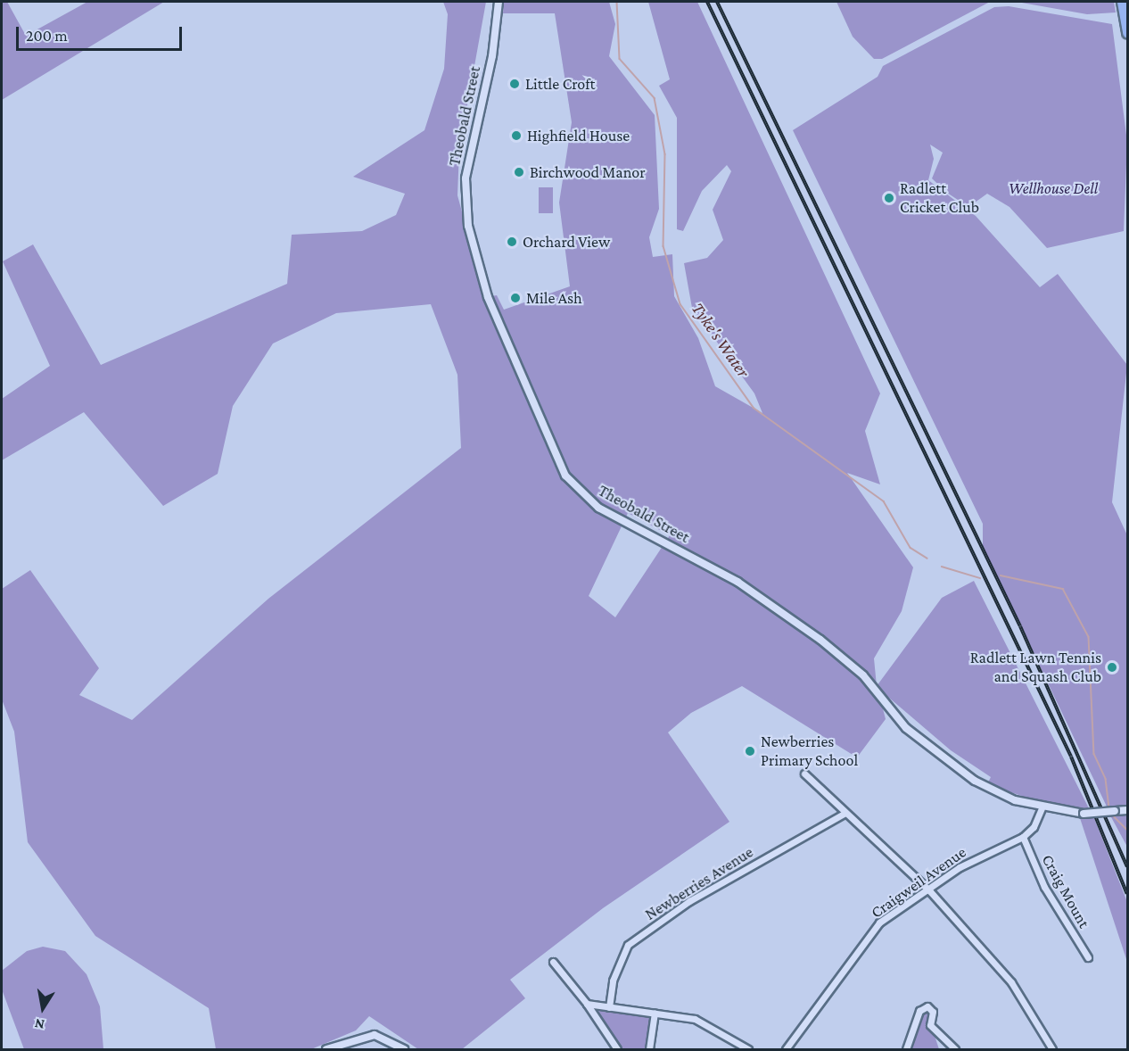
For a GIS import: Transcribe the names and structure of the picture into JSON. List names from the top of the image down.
{
  "streets": {
    "street": [
      "Theobald Street",
      "Craigweil Avenue",
      "Newberries Avenue",
      "Craig Mount"
    ]
  },
  "crossings": [
    ["Theobald Street", "Craigweil Avenue"],
    ["Craigweil Avenue", "Craig Mount"]
  ],
  "water": ["Tyke's Water"],
  "parks": ["Wellhouse Dell"],
  "places": [
    "Little Croft",
    "Highfield House",
    "Birchwood Manor",
    "Radlett Cricket Club",
    "Orchard View",
    "Mile Ash",
    "Radlett Lawn Tennis and Squash Club",
    "Newberries Primary School"
  ],
  "scale_bar": "200 m",
  "north": "bottom"
}
